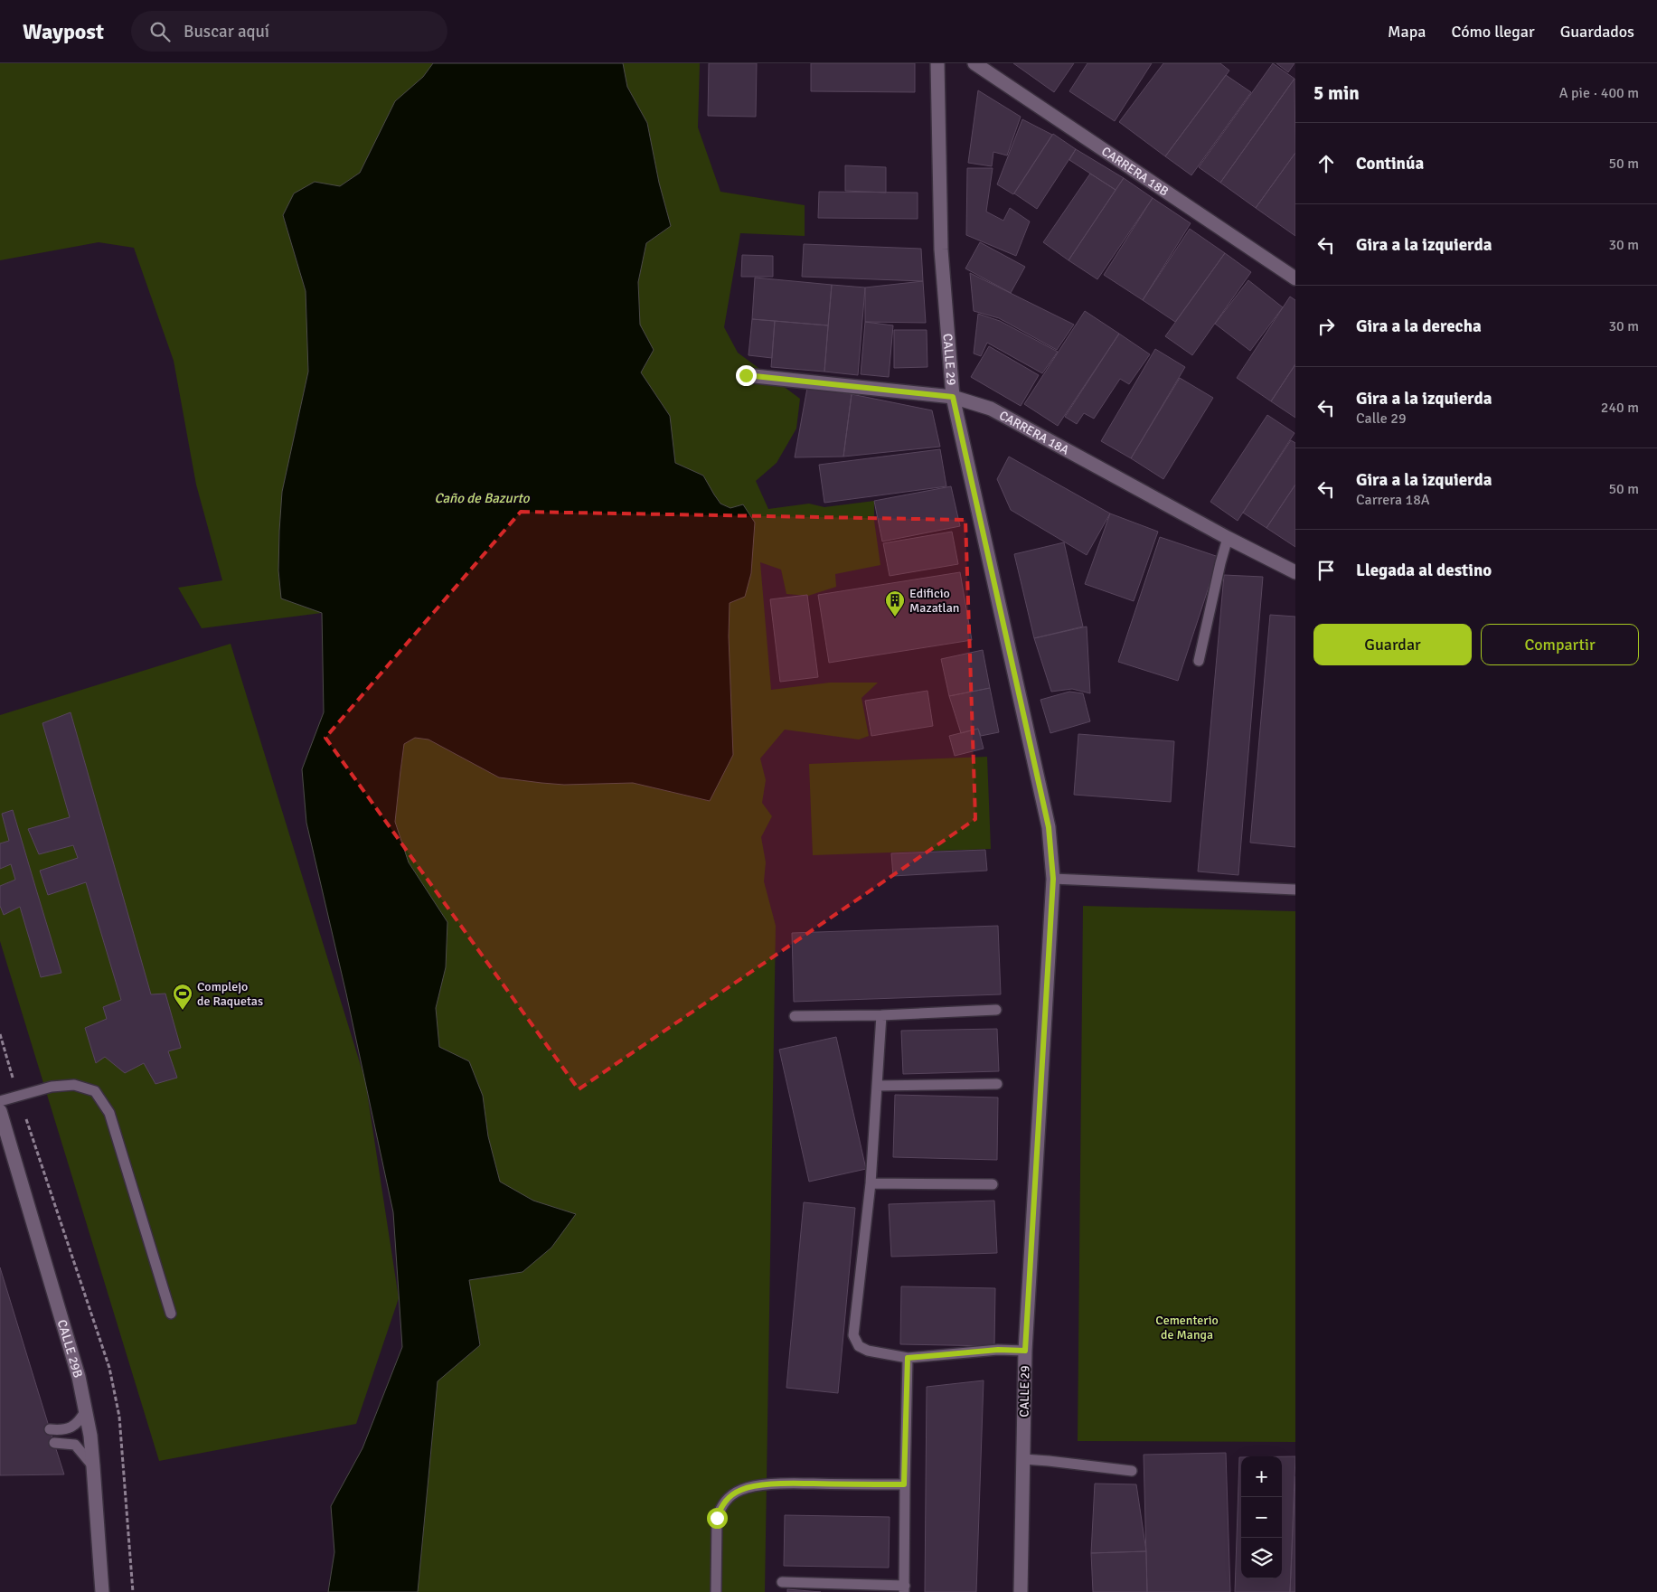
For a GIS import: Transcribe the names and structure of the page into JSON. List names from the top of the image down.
{
  "streets": {
    "main road": [
      "CARRERA 18B",
      "CALLE 29",
      "CARRERA 18A",
      "CALLE 29B"
    ]
  },
  "crossings": [
    ["CALLE 29", "CARRERA 18A"]
  ],
  "water": ["Caño de Bazurto"],
  "parks": ["Cementerio de Manga"],
  "places": {
    "building": ["Edificio Mazatlan"],
    "sports": ["Complejo de Raquetas"]
  },
  "page": {
    "header": "Waypost",
    "search": "Buscar aquí",
    "nav": ["Mapa", "Cómo llegar", "Guardados"],
    "heading": ["5 min", "A pie · 400 m"],
    "list": [
      ["Continúa", "50 m"],
      ["Gira a la izquierda", "30 m"],
      ["Gira a la derecha", "30 m"],
      ["Gira a la izquierda", "Calle 29", "240 m"],
      ["Gira a la izquierda", "Carrera 18A", "50 m"],
      "Llegada al destino"
    ],
    "buttons": ["Guardar", "Compartir"],
    "map_buttons": ["+", "−"]
  }
}
